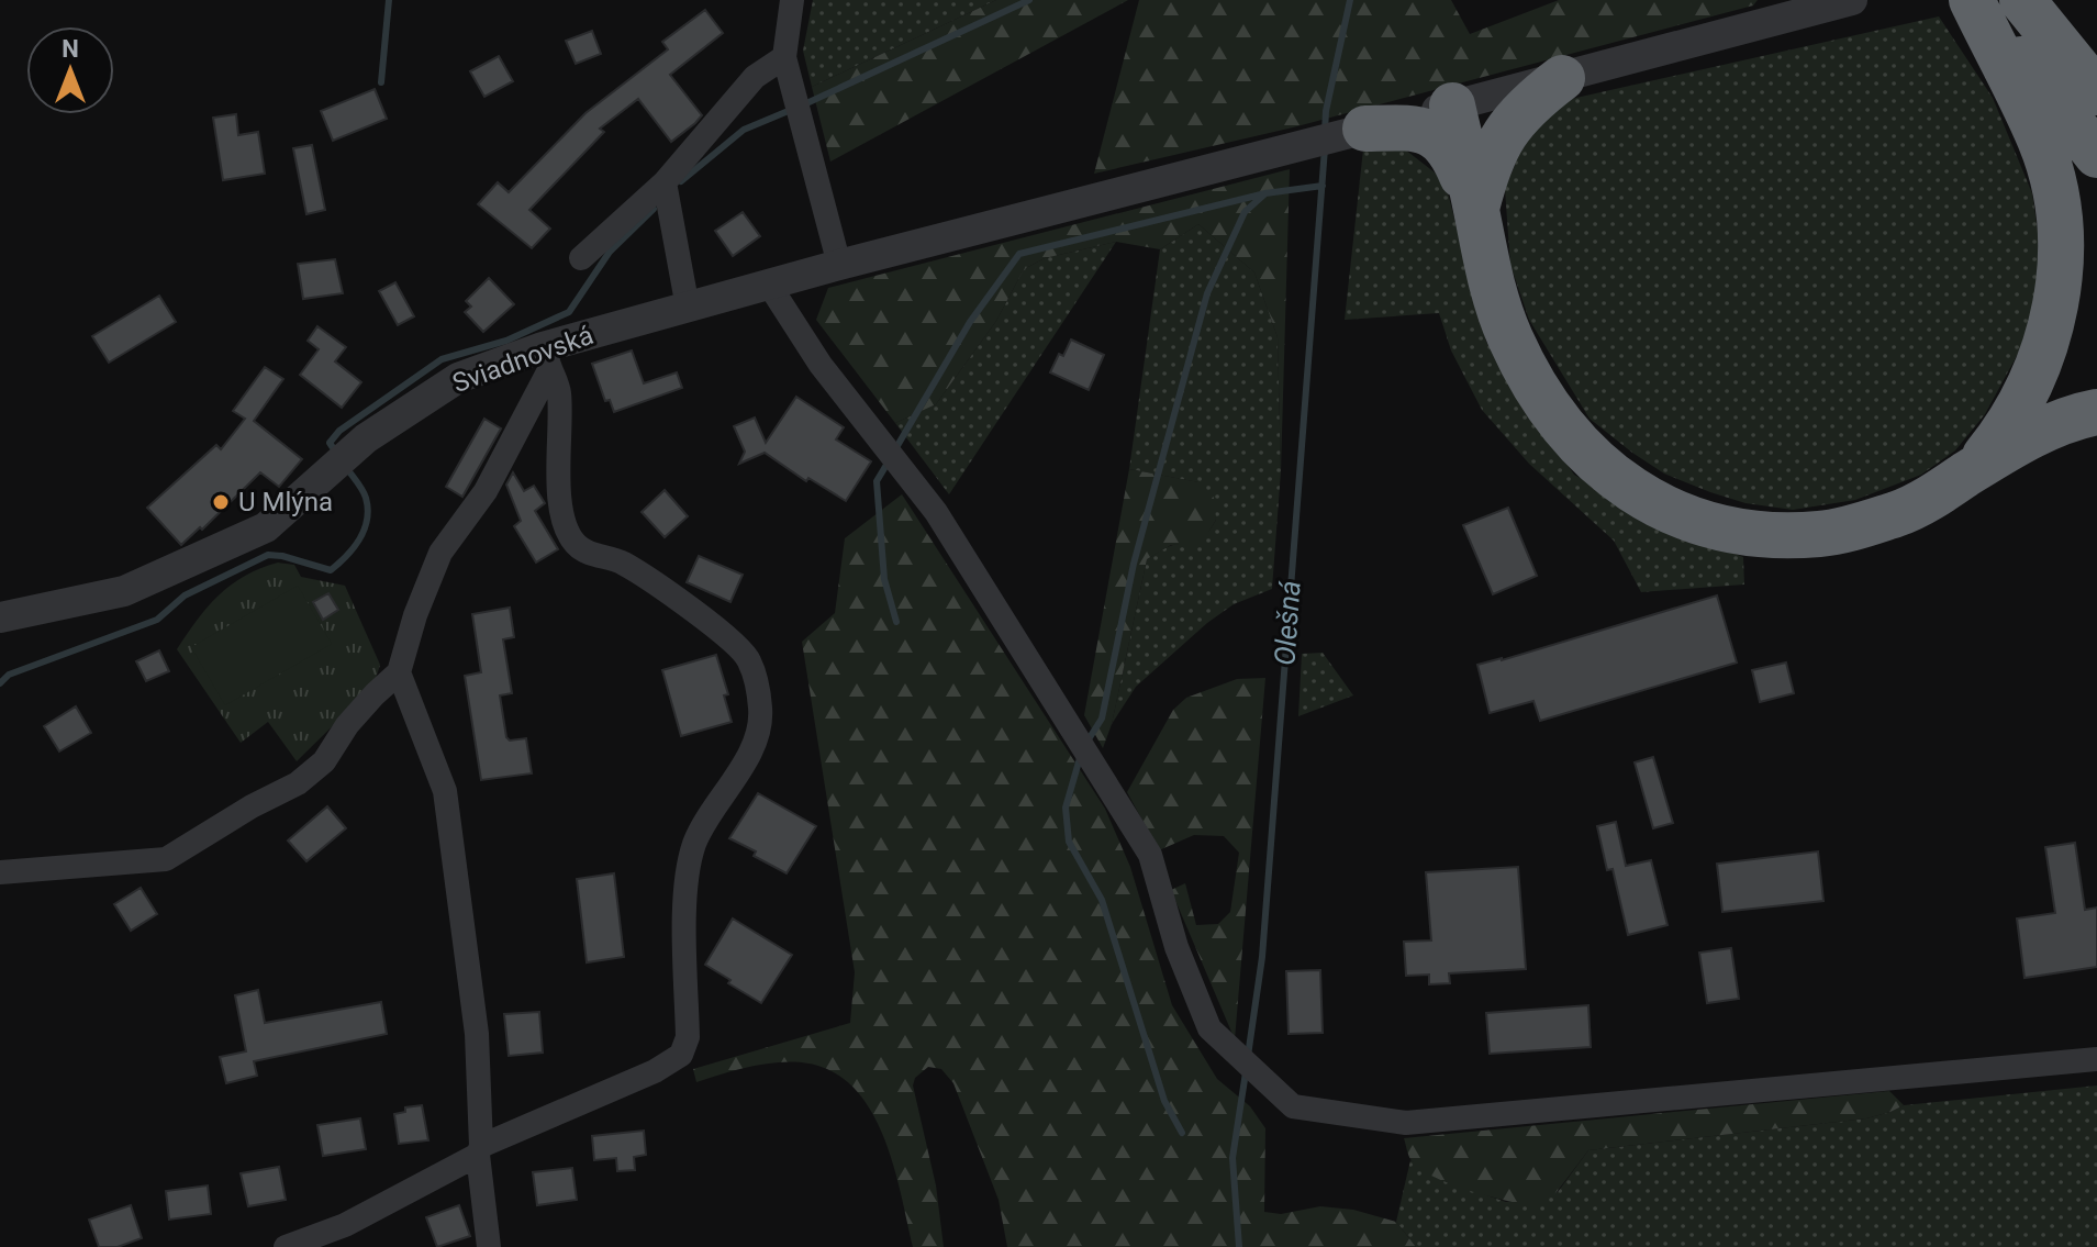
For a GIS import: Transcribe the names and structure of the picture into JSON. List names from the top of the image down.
{
  "streets": {
    "street": ["Sviadnovská"]
  },
  "water": ["Olešná"],
  "places": ["U Mlýna"],
  "north": "top"
}
